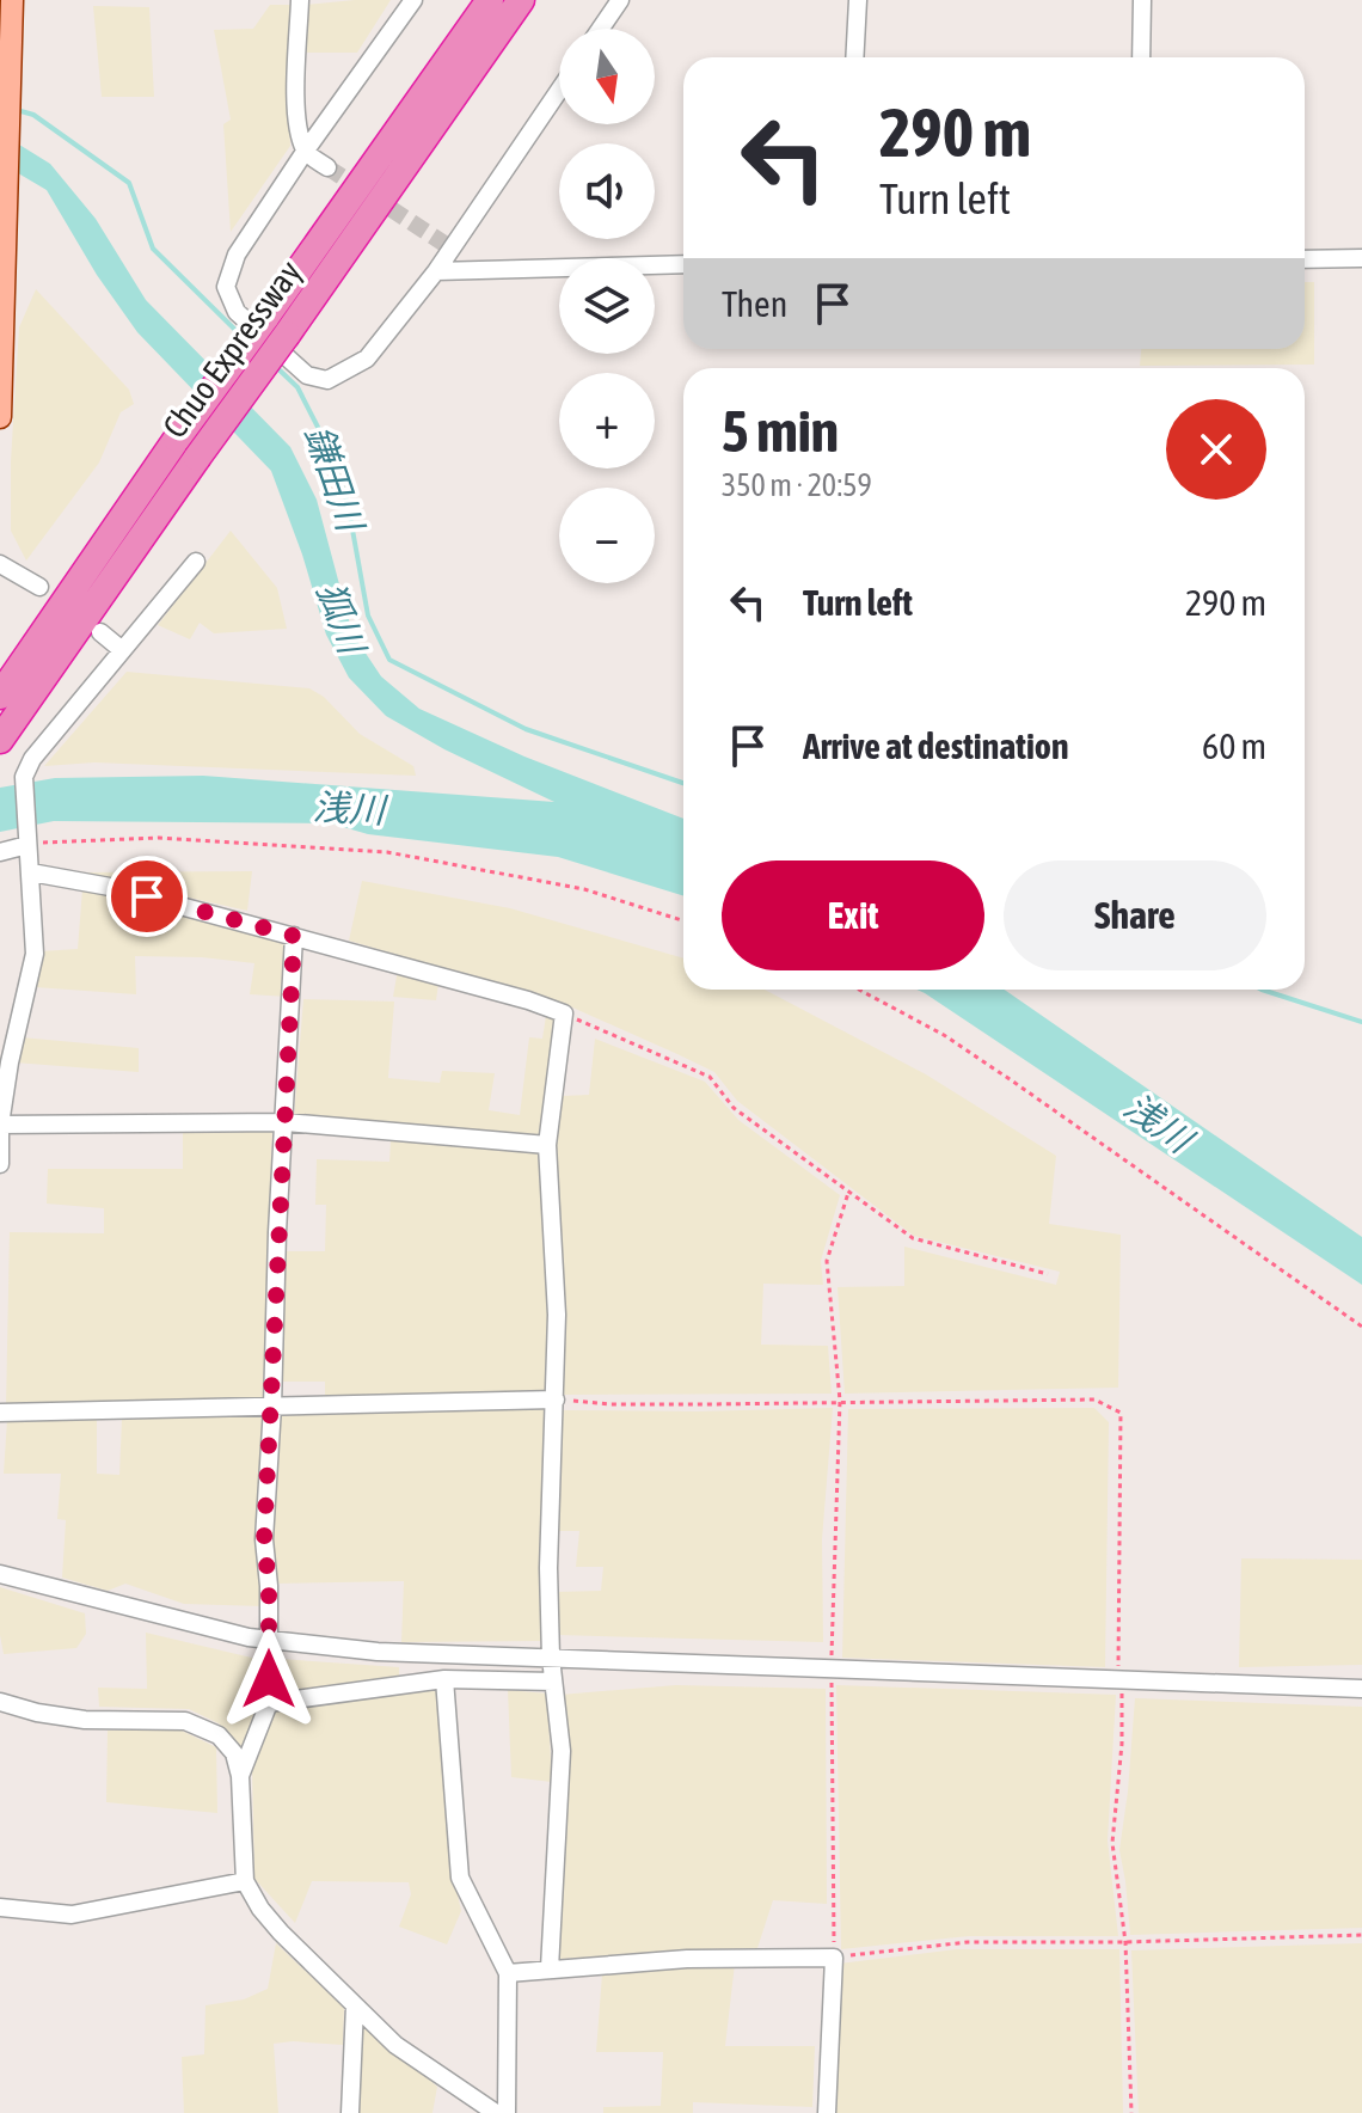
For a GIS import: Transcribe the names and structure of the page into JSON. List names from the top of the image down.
{
  "streets": {
    "highway": ["Chuo Expressway"]
  },
  "water": ["鎌田川", "狐川", "浅川"],
  "north": "bottom",
  "page": {
    "map_buttons": ["+", "−"],
    "turn": ["290 m", "Turn left"],
    "then": "Then",
    "heading": ["5 min", "350 m · 20:59"],
    "list": [
      {
        "name": "Turn left",
        "value": "290 m"
      },
      {
        "name": "Arrive at destination",
        "value": "60 m"
      }
    ],
    "buttons": ["Exit", "Share"]
  }
}
